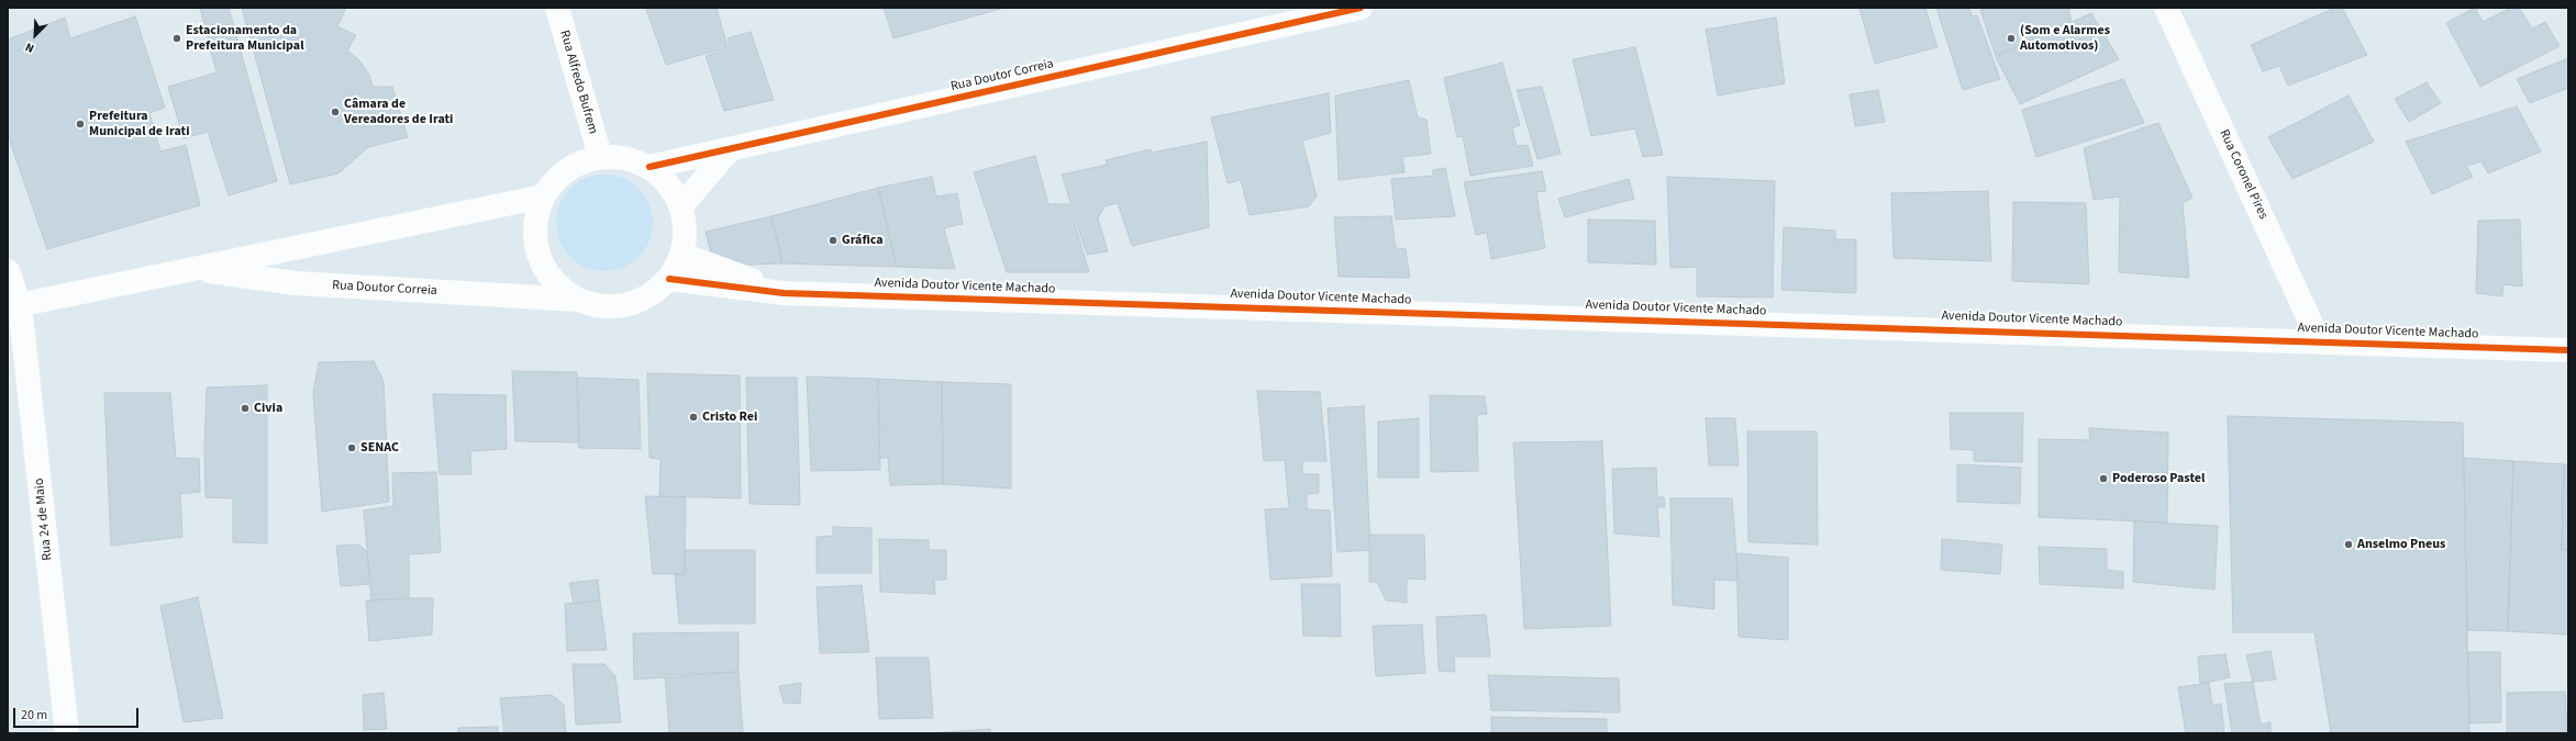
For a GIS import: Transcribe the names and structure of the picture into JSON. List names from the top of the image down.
{
  "streets": {
    "street": [
      "Rua Doutor Correia",
      "Rua Alfredo Bufrem",
      "Rua Coronel Pires",
      "Avenida Doutor Vicente Machado",
      "Rua 24 de Maio"
    ]
  },
  "crossings": [
    ["Rua Doutor Correia", "Rua Alfredo Bufrem"],
    ["Rua Doutor Correia", "Rua 24 de Maio"],
    ["Rua Coronel Pires", "Avenida Doutor Vicente Machado"]
  ],
  "places": [
    "Estacionamento da Prefeitura Municipal",
    "(Som e Alarmes Automotivos)",
    "Câmara de Vereadores de Irati",
    "Prefeitura Municipal de Irati",
    "Gráfica",
    "Civia",
    "Cristo Rei",
    "SENAC",
    "Poderoso Pastel",
    "Anselmo Pneus"
  ],
  "scale_bar": "20 m",
  "north": "bottom left"
}
